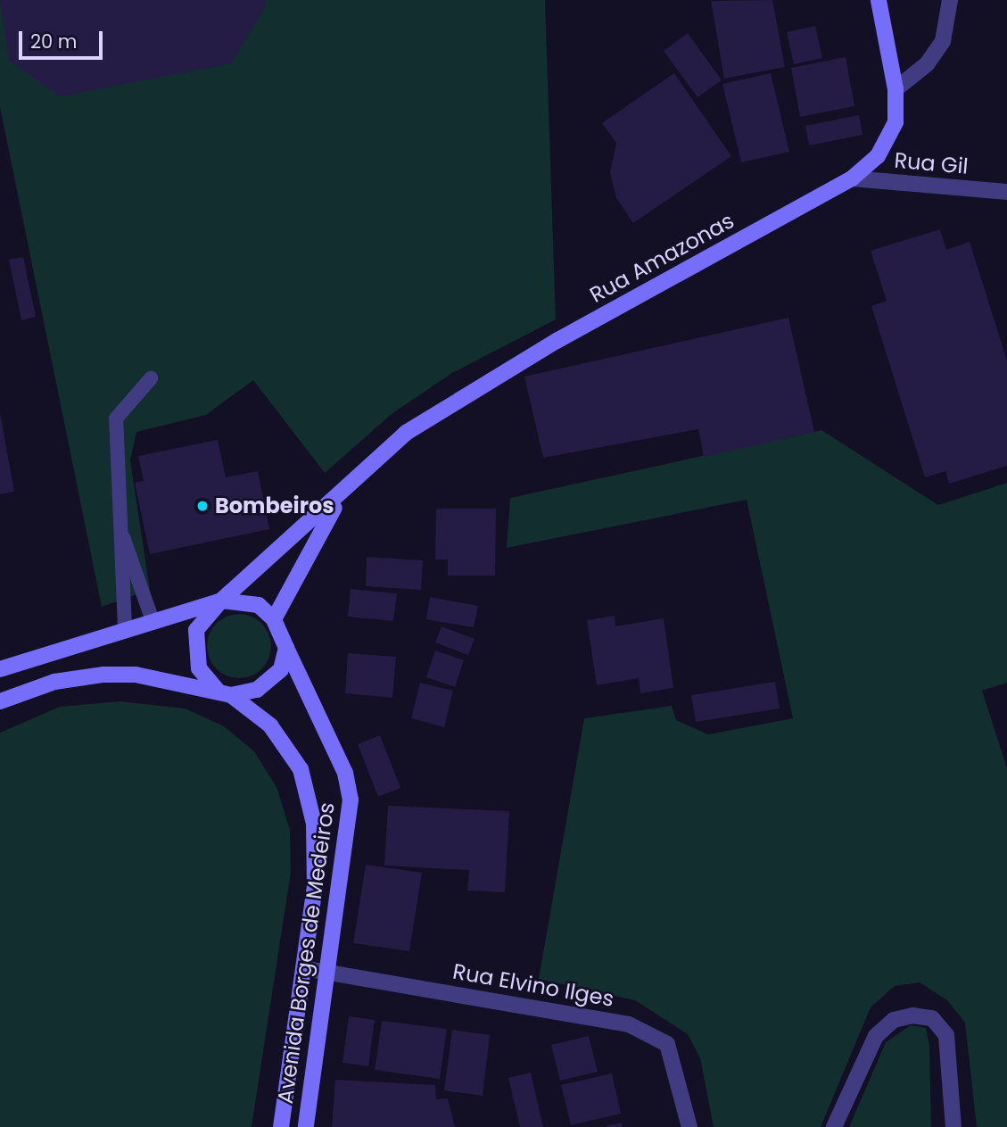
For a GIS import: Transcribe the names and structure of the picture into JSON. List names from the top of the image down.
{
  "streets": {
    "main road": ["Rua Amazonas", "Avenida Borges de Medeiros"],
    "street": ["Rua Gil", "Rua Elvino Ilges"]
  },
  "crossings": [
    ["Rua Gil", "Rua Amazonas"],
    ["Avenida Borges de Medeiros", "Rua Elvino Ilges"]
  ],
  "places": ["Bombeiros"],
  "scale_bar": "20 m"
}
